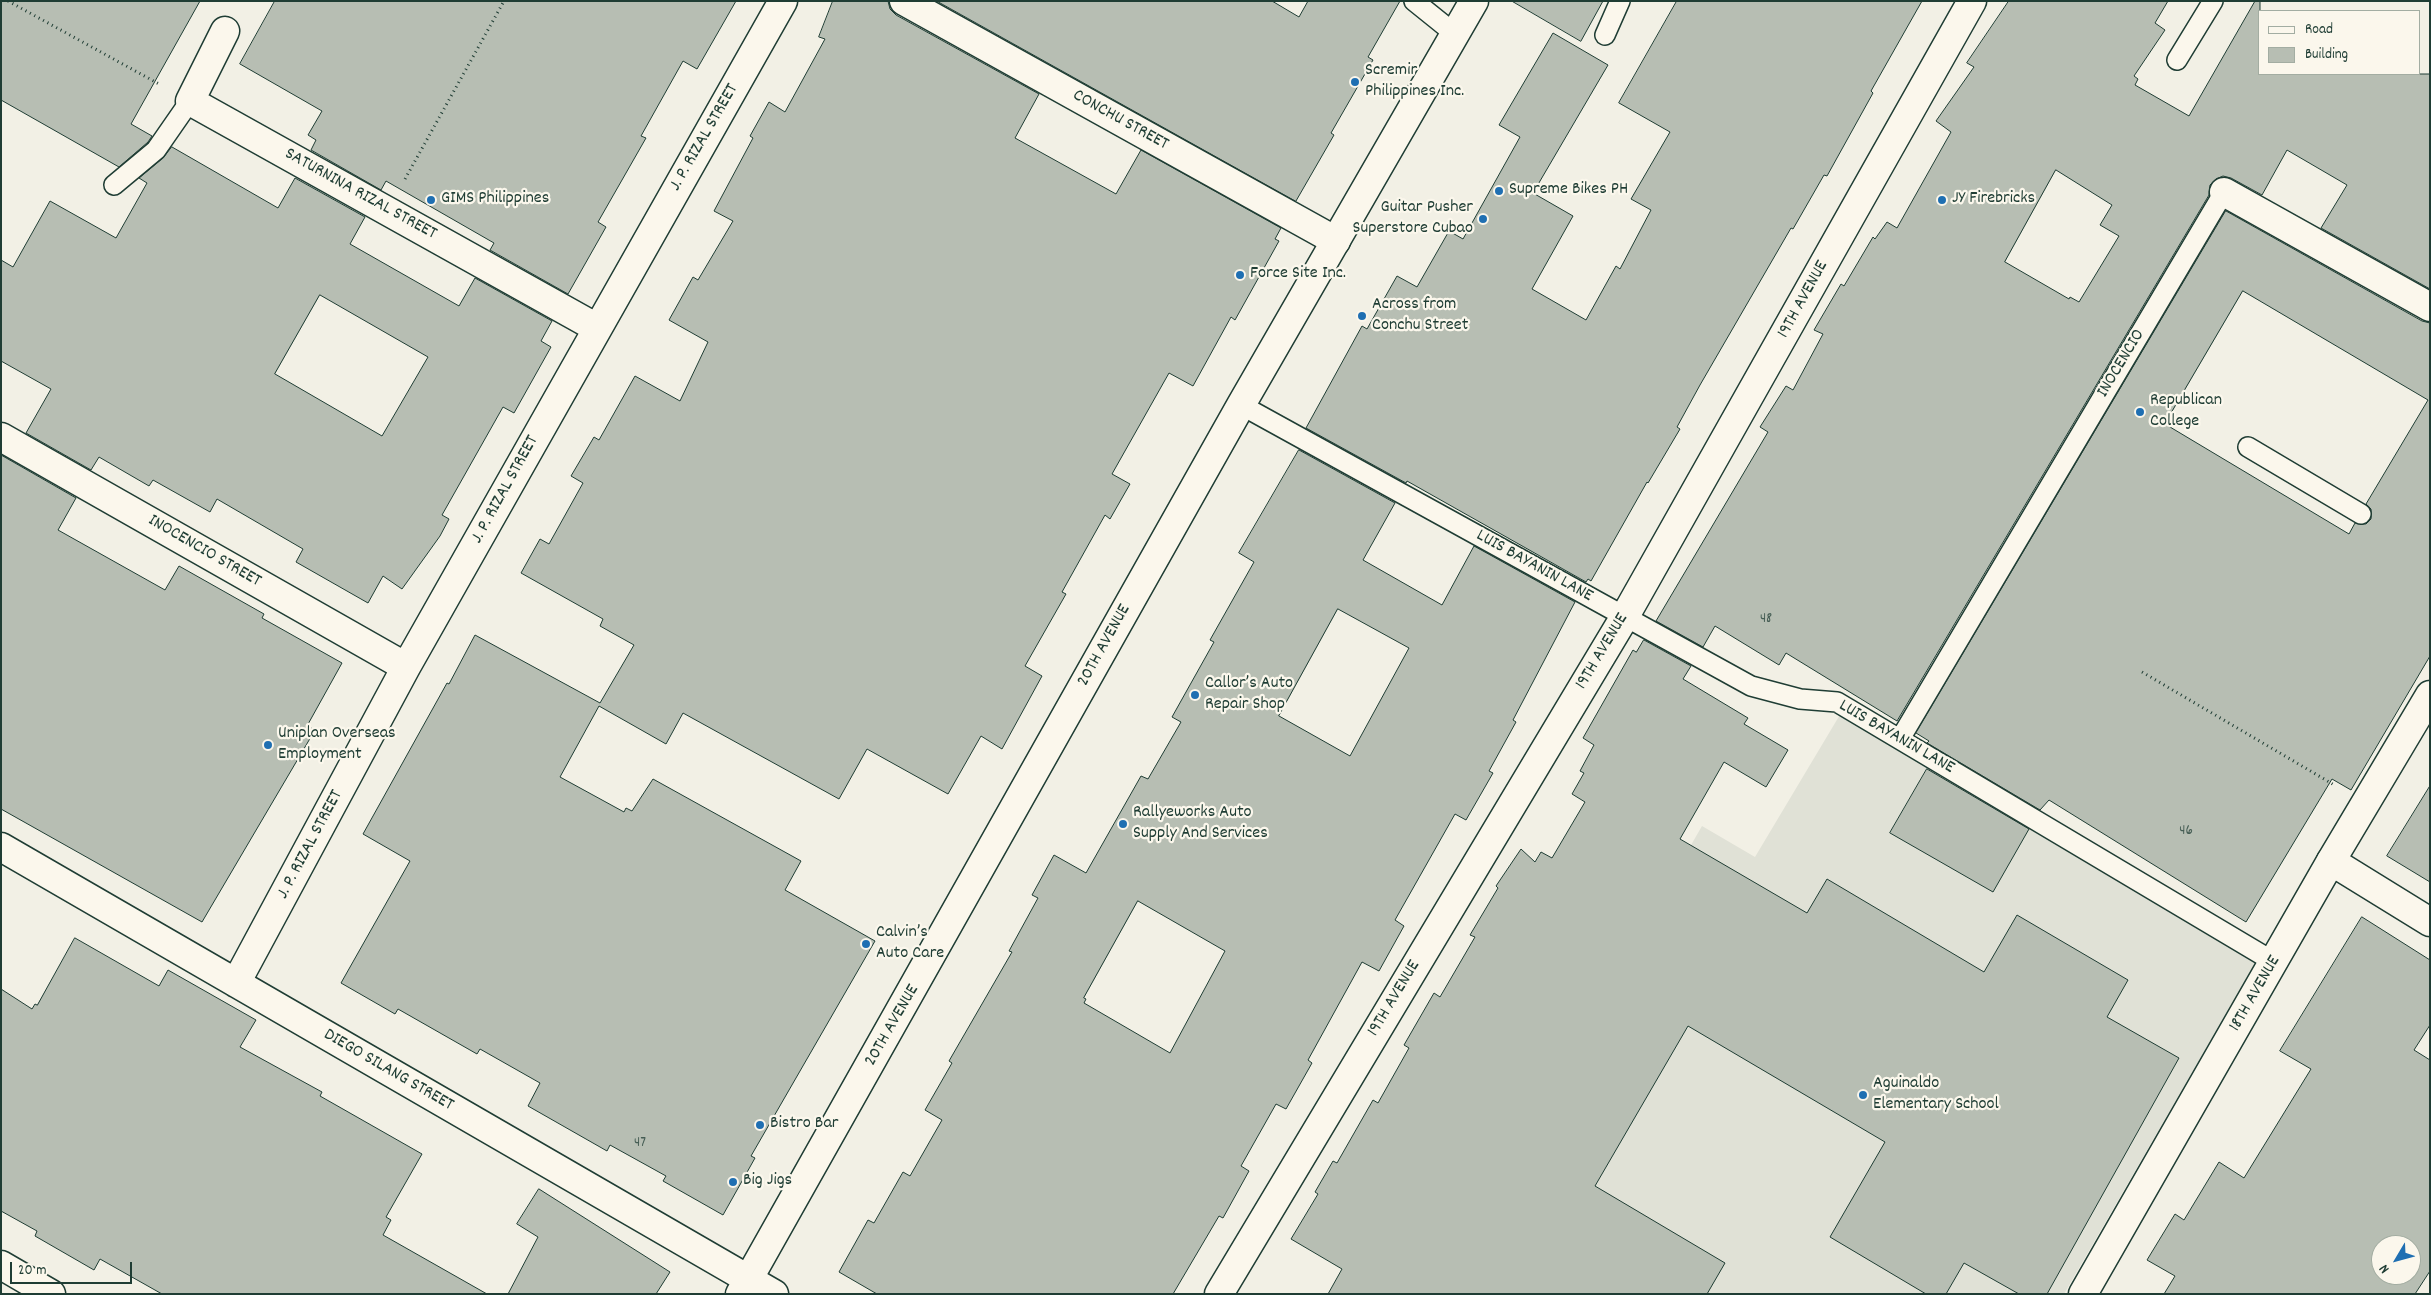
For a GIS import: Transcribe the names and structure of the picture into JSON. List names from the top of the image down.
{
  "streets": {
    "street": [
      "CONCHU STREET",
      "J. P. RIZAL STREET",
      "SATURNINA RIZAL STREET",
      "19TH AVENUE",
      "INOCENCIO",
      "INOCENCIO STREET",
      "20TH AVENUE",
      "18TH AVENUE",
      "DIEGO SILANG STREET"
    ],
    "lane": ["LUIS BAYANIN LANE"]
  },
  "crossings": [
    ["CONCHU STREET", "20TH AVENUE"],
    ["J. P. RIZAL STREET", "SATURNINA RIZAL STREET"],
    ["J. P. RIZAL STREET", "INOCENCIO STREET"],
    ["J. P. RIZAL STREET", "DIEGO SILANG STREET"],
    ["19TH AVENUE", "LUIS BAYANIN LANE"],
    ["INOCENCIO", "LUIS BAYANIN LANE"],
    ["LUIS BAYANIN LANE", "20TH AVENUE"],
    ["LUIS BAYANIN LANE", "18TH AVENUE"],
    ["20TH AVENUE", "DIEGO SILANG STREET"]
  ],
  "places": [
    "Scremir Philippines Inc.",
    "Supreme Bikes PH",
    "GIMS Philippines",
    "JY Firebricks",
    "Guitar Pusher Superstore Cubao",
    "Force Site Inc.",
    "Across from Conchu Street",
    "Republican College",
    "Callor’s Auto Repair Shop",
    "Uniplan Overseas Employment",
    "Rallyeworks Auto Supply And Services",
    "Calvin’s Auto Care",
    "Aguinaldo Elementary School",
    "Bistro Bar",
    "Big Jigs"
  ],
  "house_numbers": ["48", "46", "47"],
  "legend": ["Road", "Building"],
  "scale_bar": "20 m",
  "north": "bottom left"
}
